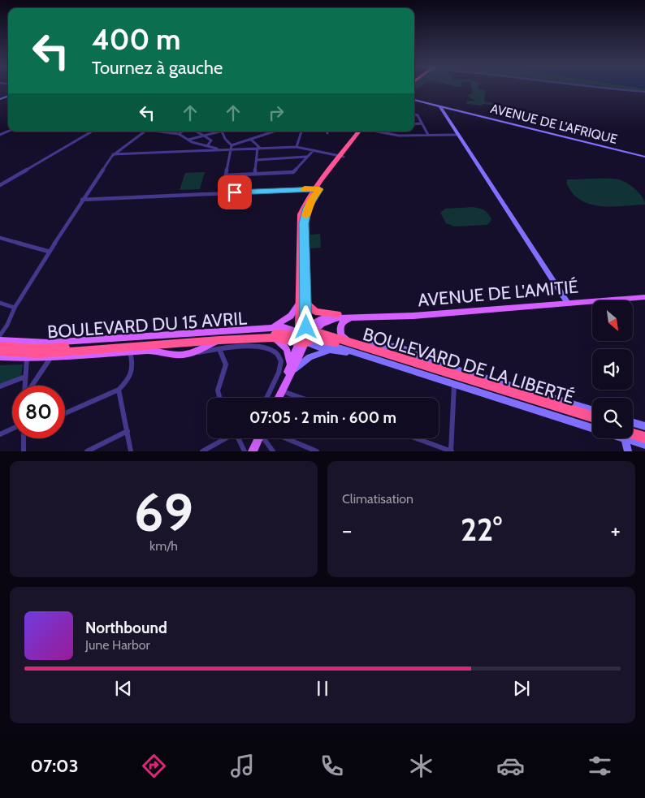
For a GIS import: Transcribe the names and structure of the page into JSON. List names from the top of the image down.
{
  "streets": {
    "highway": ["BOULEVARD DU 15 AVRIL", "BOULEVARD DE LA LIBERTÉ"],
    "main road": ["AVENUE DE L'AFRIQUE", "AVENUE DE L'AMITIÉ"]
  },
  "crossings": [
    ["AVENUE DE L'AMITIÉ", "BOULEVARD DU 15 AVRIL"],
    ["AVENUE DE L'AMITIÉ", "BOULEVARD DE LA LIBERTÉ"],
    ["BOULEVARD DU 15 AVRIL", "BOULEVARD DE LA LIBERTÉ"]
  ],
  "north": "bottom right",
  "page": {
    "turn": ["400 m", "Tournez à gauche"],
    "limit": "80",
    "trip": "07:05 · 2 min · 600 m",
    "tile": [
      ["69", "km/h"],
      "Climatisation"
    ],
    "heat": ["−", "22°", "+"],
    "song": ["Northbound", "June Harbor"],
    "tabs": "07:03"
  }
}
